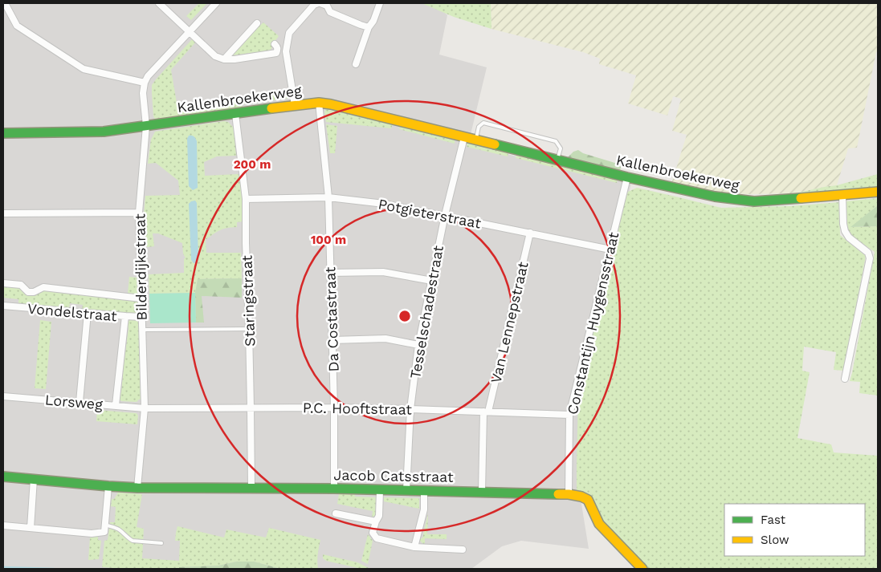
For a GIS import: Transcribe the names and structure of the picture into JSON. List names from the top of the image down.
{
  "streets": {
    "street": [
      "Kallenbroekerweg",
      "Potgieterstraat",
      "Bilderdijkstraat",
      "Staringstraat",
      "Vondelstraat",
      "Tesselschadestraat",
      "Da Costastraat",
      "Van Lennepstraat",
      "Constantijn Huygensstraat",
      "Lorsweg",
      "P.C. Hooftstraat",
      "Jacob Catsstraat"
    ]
  },
  "crossings": [
    ["Kallenbroekerweg", "Bilderdijkstraat"],
    ["Kallenbroekerweg", "Staringstraat"],
    ["Kallenbroekerweg", "Tesselschadestraat"],
    ["Kallenbroekerweg", "Da Costastraat"],
    ["Kallenbroekerweg", "Constantijn Huygensstraat"],
    ["Potgieterstraat", "Staringstraat"],
    ["Potgieterstraat", "Tesselschadestraat"],
    ["Potgieterstraat", "Da Costastraat"],
    ["Potgieterstraat", "Van Lennepstraat"],
    ["Potgieterstraat", "Constantijn Huygensstraat"],
    ["Bilderdijkstraat", "Vondelstraat"],
    ["Bilderdijkstraat", "Lorsweg"],
    ["Bilderdijkstraat", "P.C. Hooftstraat"],
    ["Bilderdijkstraat", "Jacob Catsstraat"],
    ["Staringstraat", "P.C. Hooftstraat"],
    ["Staringstraat", "Jacob Catsstraat"],
    ["Tesselschadestraat", "P.C. Hooftstraat"],
    ["Tesselschadestraat", "Jacob Catsstraat"],
    ["Da Costastraat", "P.C. Hooftstraat"],
    ["Da Costastraat", "Jacob Catsstraat"],
    ["Van Lennepstraat", "P.C. Hooftstraat"],
    ["Van Lennepstraat", "Jacob Catsstraat"],
    ["Constantijn Huygensstraat", "P.C. Hooftstraat"],
    ["Constantijn Huygensstraat", "Jacob Catsstraat"],
    ["Lorsweg", "P.C. Hooftstraat"]
  ],
  "legend": ["Fast", "Slow"],
  "rings": ["200 m", "100 m"]
}
